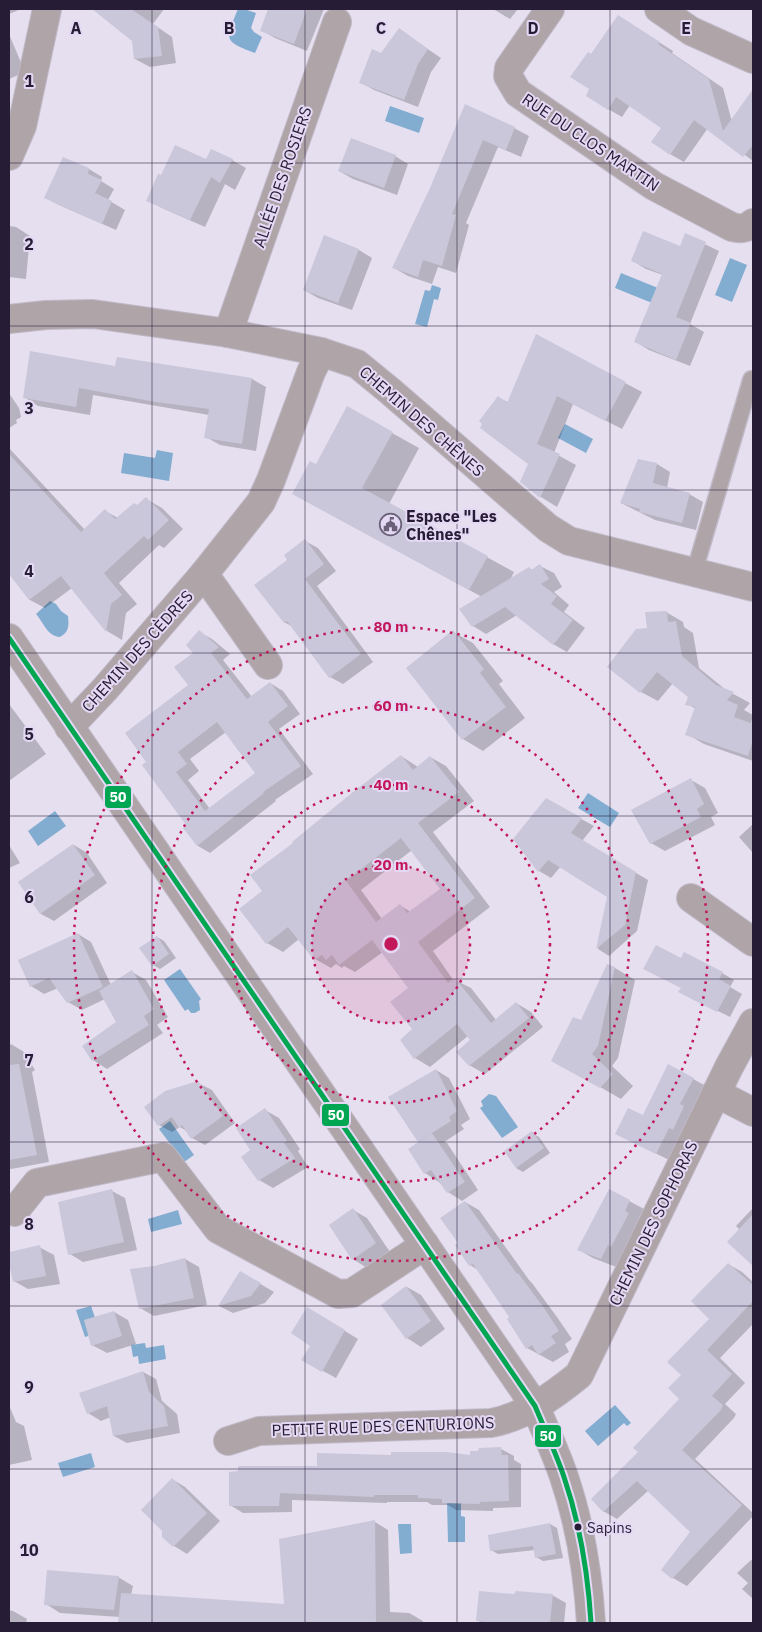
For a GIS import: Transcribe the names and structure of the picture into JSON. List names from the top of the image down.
{
  "streets": {
    "street": [
      "RUE DU CLOS MARTIN",
      "ALLÉE DES ROSIERS",
      "CHEMIN DES CHÊNES",
      "CHEMIN DES CÈDRES",
      "CHEMIN DES SOPHORAS",
      "PETITE RUE DES CENTURIONS"
    ]
  },
  "crossings": [
    ["ALLÉE DES ROSIERS", "CHEMIN DES CHÊNES"],
    ["CHEMIN DES CHÊNES", "CHEMIN DES CÈDRES"],
    ["CHEMIN DES SOPHORAS", "PETITE RUE DES CENTURIONS"]
  ],
  "places": {
    "public building": ["Espace \"Les Chênes\""],
    "other": ["Sapins"]
  },
  "lines": ["transit line 50"],
  "grid": {
    "columns": [
      "A",
      "B",
      "C",
      "D",
      "E"
    ],
    "rows": [
      "1",
      "2",
      "3",
      "4",
      "5",
      "6",
      "7",
      "8",
      "9",
      "10"
    ]
  },
  "rings": [
    "80 m",
    "60 m",
    "40 m",
    "20 m"
  ]
}
